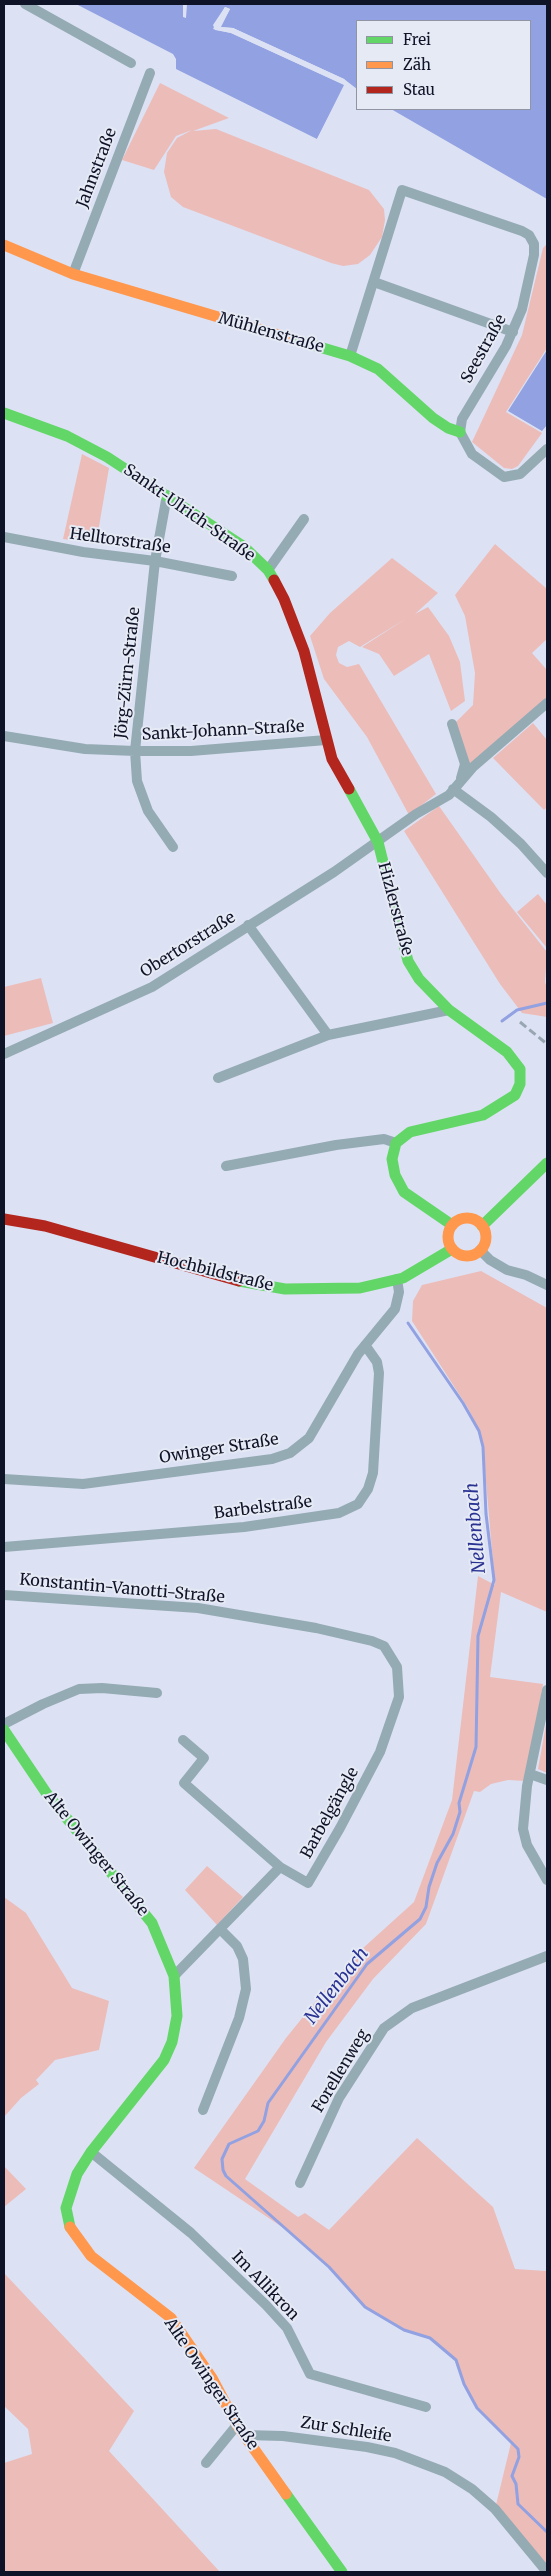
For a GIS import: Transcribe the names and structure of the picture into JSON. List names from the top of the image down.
{
  "streets": {
    "street": [
      "Jahnstraße",
      "Mühlenstraße",
      "Seestraße",
      "Sankt-Ulrich-Straße",
      "Helltorstraße",
      "Jörg-Zürn-Straße",
      "Sankt-Johann-Straße",
      "Hizlerstraße",
      "Obertorstraße",
      "Hochbildstraße",
      "Owinger Straße",
      "Barbelstraße",
      "Konstantin-Vanotti-Straße",
      "Barbelgängle",
      "Alte Owinger Straße",
      "Forellenweg",
      "Im Allikron",
      "Zur Schleife"
    ]
  },
  "crossings": [
    ["Jahnstraße", "Mühlenstraße"],
    ["Mühlenstraße", "Seestraße"],
    ["Sankt-Ulrich-Straße", "Jörg-Zürn-Straße"],
    ["Sankt-Ulrich-Straße", "Sankt-Johann-Straße"],
    ["Sankt-Ulrich-Straße", "Hizlerstraße"],
    ["Sankt-Ulrich-Straße", "Obertorstraße"],
    ["Helltorstraße", "Jörg-Zürn-Straße"],
    ["Jörg-Zürn-Straße", "Sankt-Johann-Straße"],
    ["Hizlerstraße", "Obertorstraße"],
    ["Hochbildstraße", "Owinger Straße"],
    ["Owinger Straße", "Barbelstraße"],
    ["Konstantin-Vanotti-Straße", "Barbelgängle"],
    ["Barbelgängle", "Alte Owinger Straße"],
    ["Alte Owinger Straße", "Im Allikron"],
    ["Alte Owinger Straße", "Zur Schleife"]
  ],
  "water": ["Nellenbach"],
  "legend": ["Frei", "Zäh", "Stau"]
}
